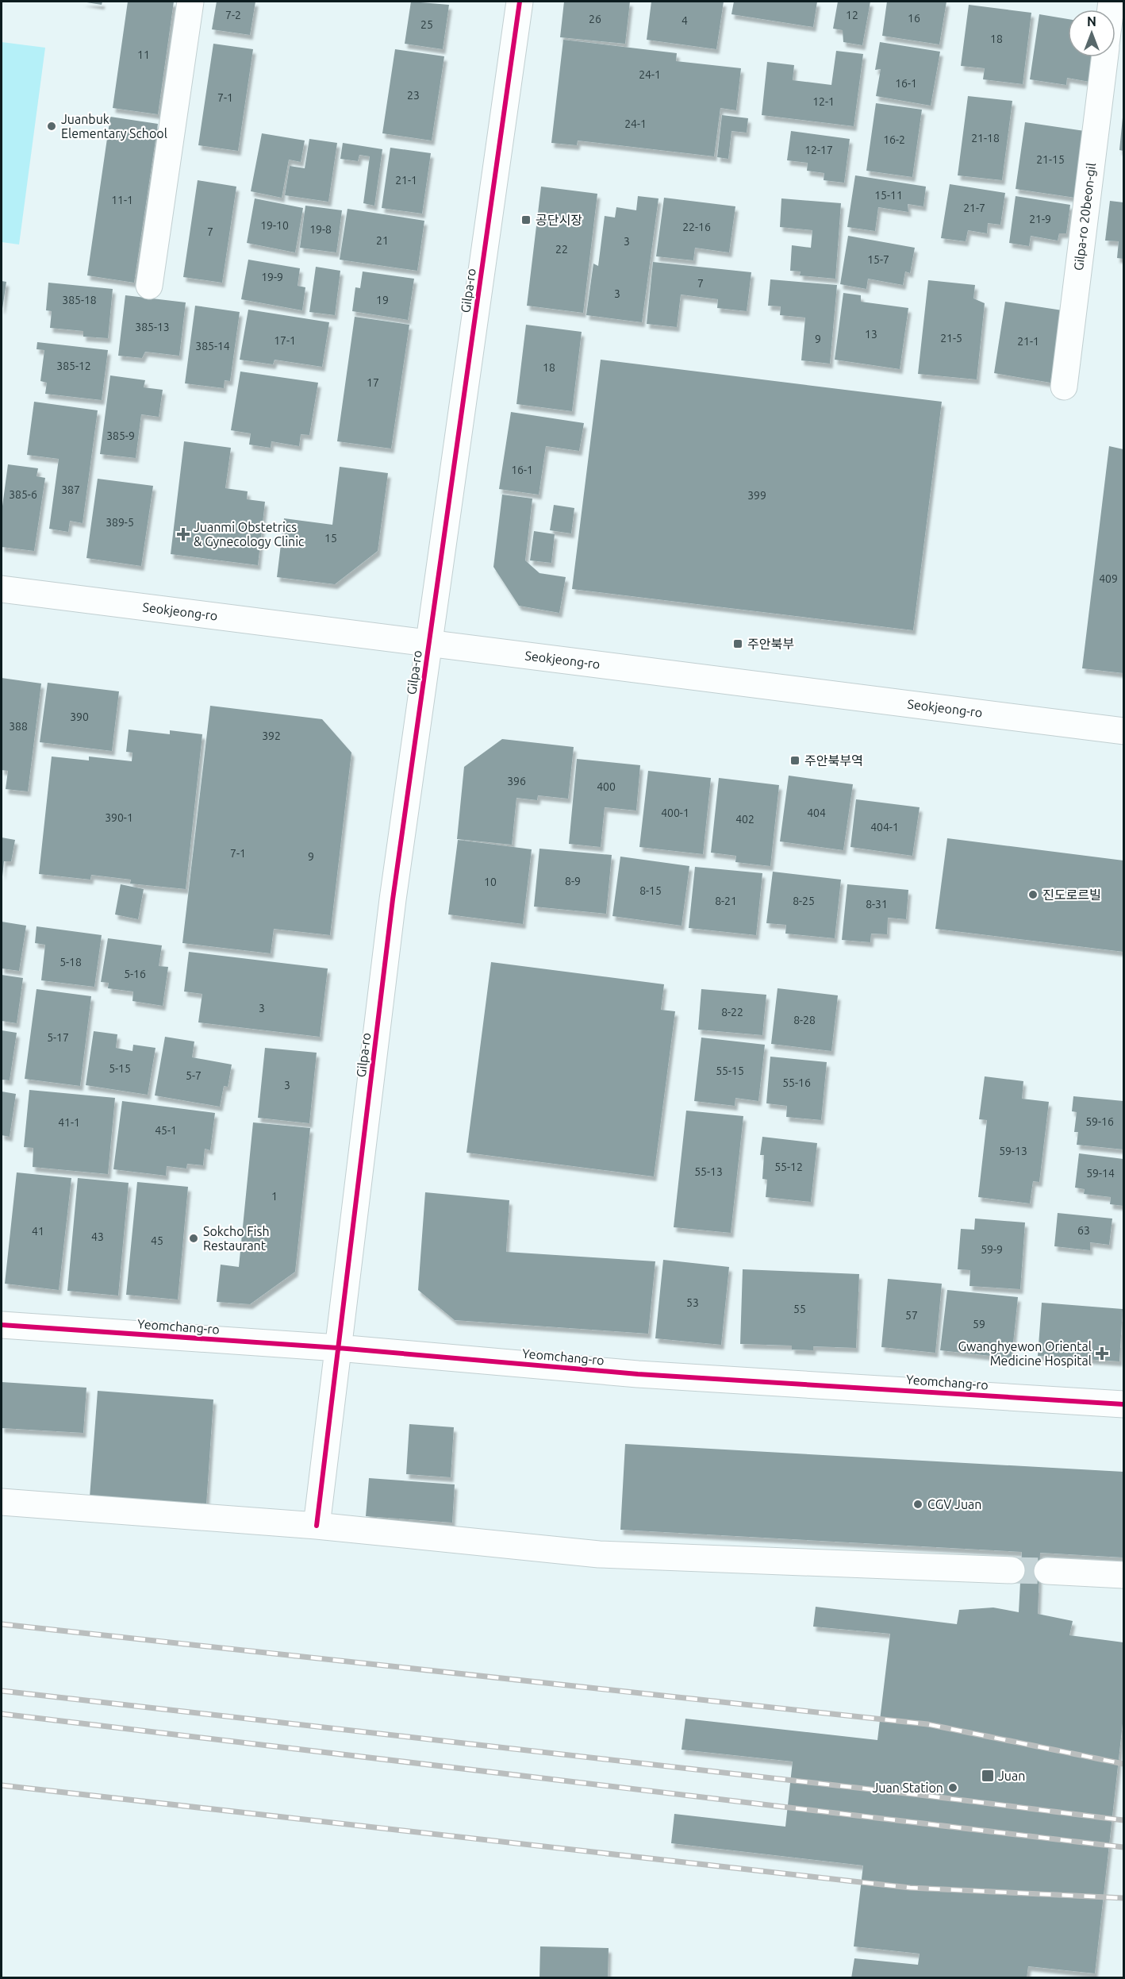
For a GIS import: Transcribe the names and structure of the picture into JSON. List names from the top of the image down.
{
  "streets": {
    "street": [
      "Gilpa-ro 20beon-gil",
      "Gilpa-ro",
      "Seokjeong-ro",
      "Yeomchang-ro"
    ]
  },
  "crossings": [
    ["Gilpa-ro", "Seokjeong-ro"],
    ["Gilpa-ro", "Yeomchang-ro"]
  ],
  "places": {
    "other": [
      "Juanbuk Elementary School",
      "진도로르빌",
      "Sokcho Fish Restaurant",
      "CGV Juan",
      "Juan Station"
    ],
    "transit": [
      "공단시장",
      "주안북부",
      "주안북부역",
      "Juan"
    ],
    "health": ["Juanmi Obstetrics & Gynecology Clinic", "Gwanghyewon Oriental Medicine Hospital"]
  },
  "house_numbers": [
    "7-2",
    "12",
    "16",
    "26",
    "4",
    "25",
    "18",
    "11",
    "24-1",
    "16-1",
    "23",
    "7-1",
    "12-1",
    "24-1",
    "21-18",
    "16-2",
    "12-17",
    "21-15",
    "21-1",
    "15-11",
    "11-1",
    "21-7",
    "21-9",
    "19-10",
    "22-16",
    "19-8",
    "7",
    "21",
    "3",
    "22",
    "15-7",
    "19-9",
    "7",
    "3",
    "385-18",
    "19",
    "385-13",
    "13",
    "21-5",
    "9",
    "17-1",
    "21-1",
    "385-14",
    "385-12",
    "18",
    "17",
    "385-9",
    "16-1",
    "387",
    "385-6",
    "399",
    "389-5",
    "15",
    "409",
    "390",
    "388",
    "392",
    "396",
    "400",
    "400-1",
    "404",
    "390-1",
    "402",
    "404-1",
    "7-1",
    "9",
    "8-9",
    "10",
    "8-15",
    "8-21",
    "8-25",
    "8-31",
    "5-18",
    "5-16",
    "3",
    "8-22",
    "8-28",
    "5-17",
    "5-15",
    "55-15",
    "5-7",
    "55-16",
    "3",
    "59-16",
    "41-1",
    "45-1",
    "59-13",
    "55-12",
    "55-13",
    "59-14",
    "1",
    "63",
    "41",
    "43",
    "45",
    "59-9",
    "53",
    "55",
    "57",
    "59"
  ],
  "north": "top"
}
